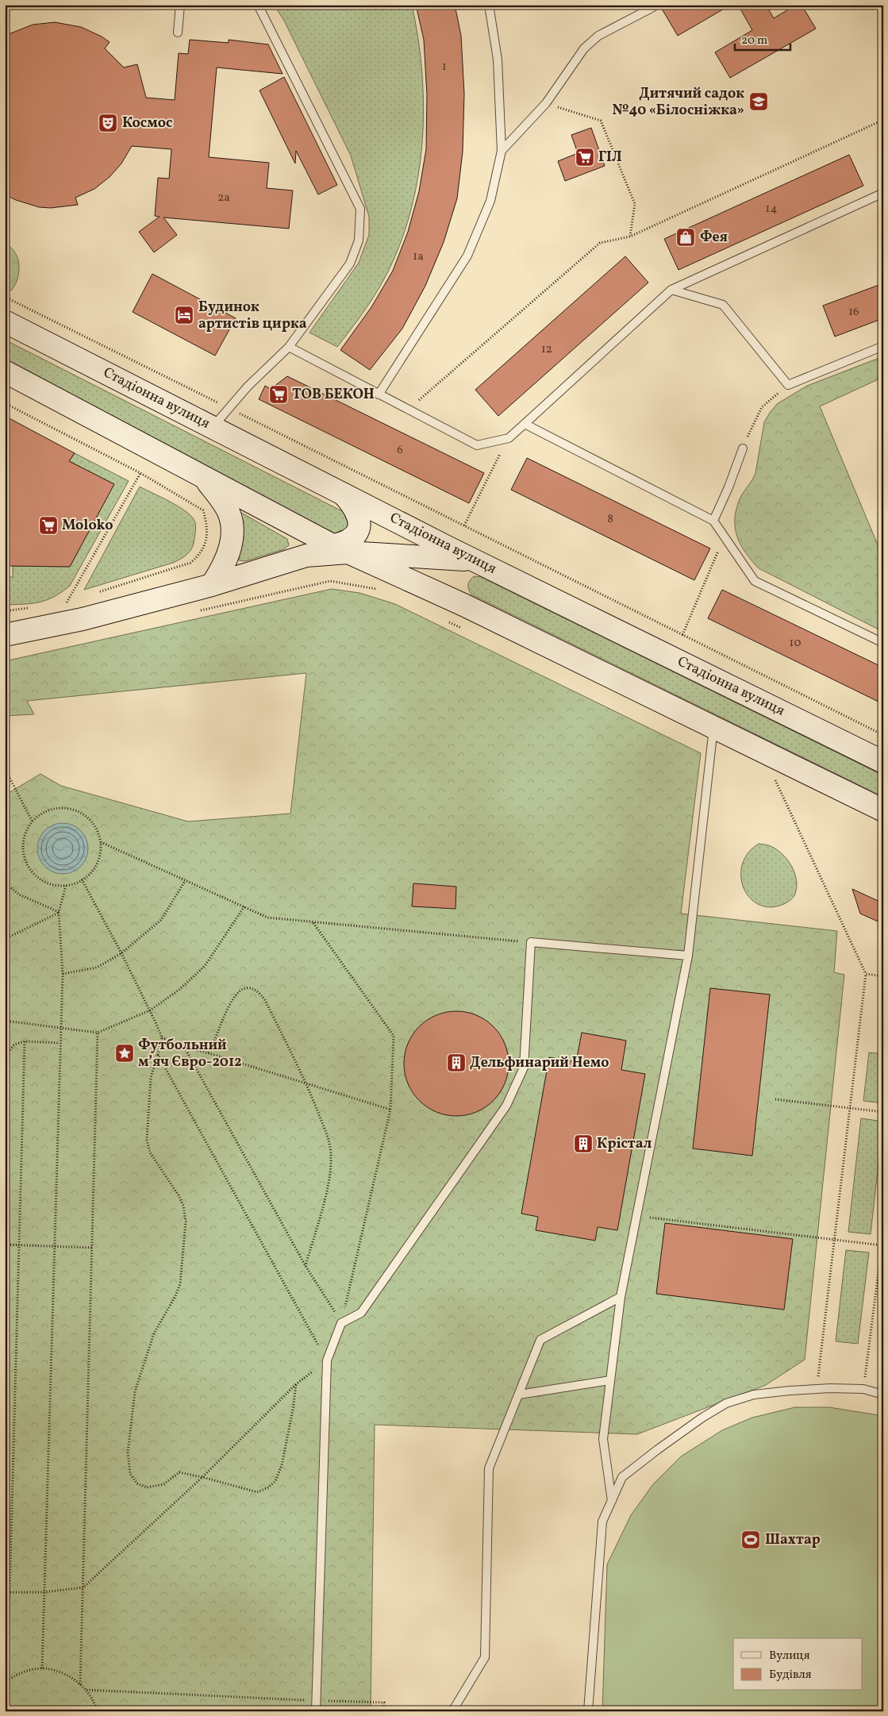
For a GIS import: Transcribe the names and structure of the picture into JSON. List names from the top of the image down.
{
  "streets": {
    "street": ["Стадіонна вулиця"]
  },
  "places": {
    "school or university": ["Дитячий садок №40 «Білосніжка»"],
    "theatre": ["Космос"],
    "supermarket": ["ГІЛ", "ТОВ БЕКОН", "Moloko"],
    "shop": ["Фея"],
    "hotel": ["Будинок артистів цирка"],
    "place": ["Футбольний мʼяч Євро-2012"],
    "building": ["Дельфинарий Немо", "Крістал"],
    "sports": ["Шахтар"]
  },
  "house_numbers": [
    "1",
    "2а",
    "14",
    "1а",
    "16",
    "12",
    "6",
    "8",
    "10"
  ],
  "legend": ["Вулиця", "Будівля"],
  "scale_bar": "20 m"
}
